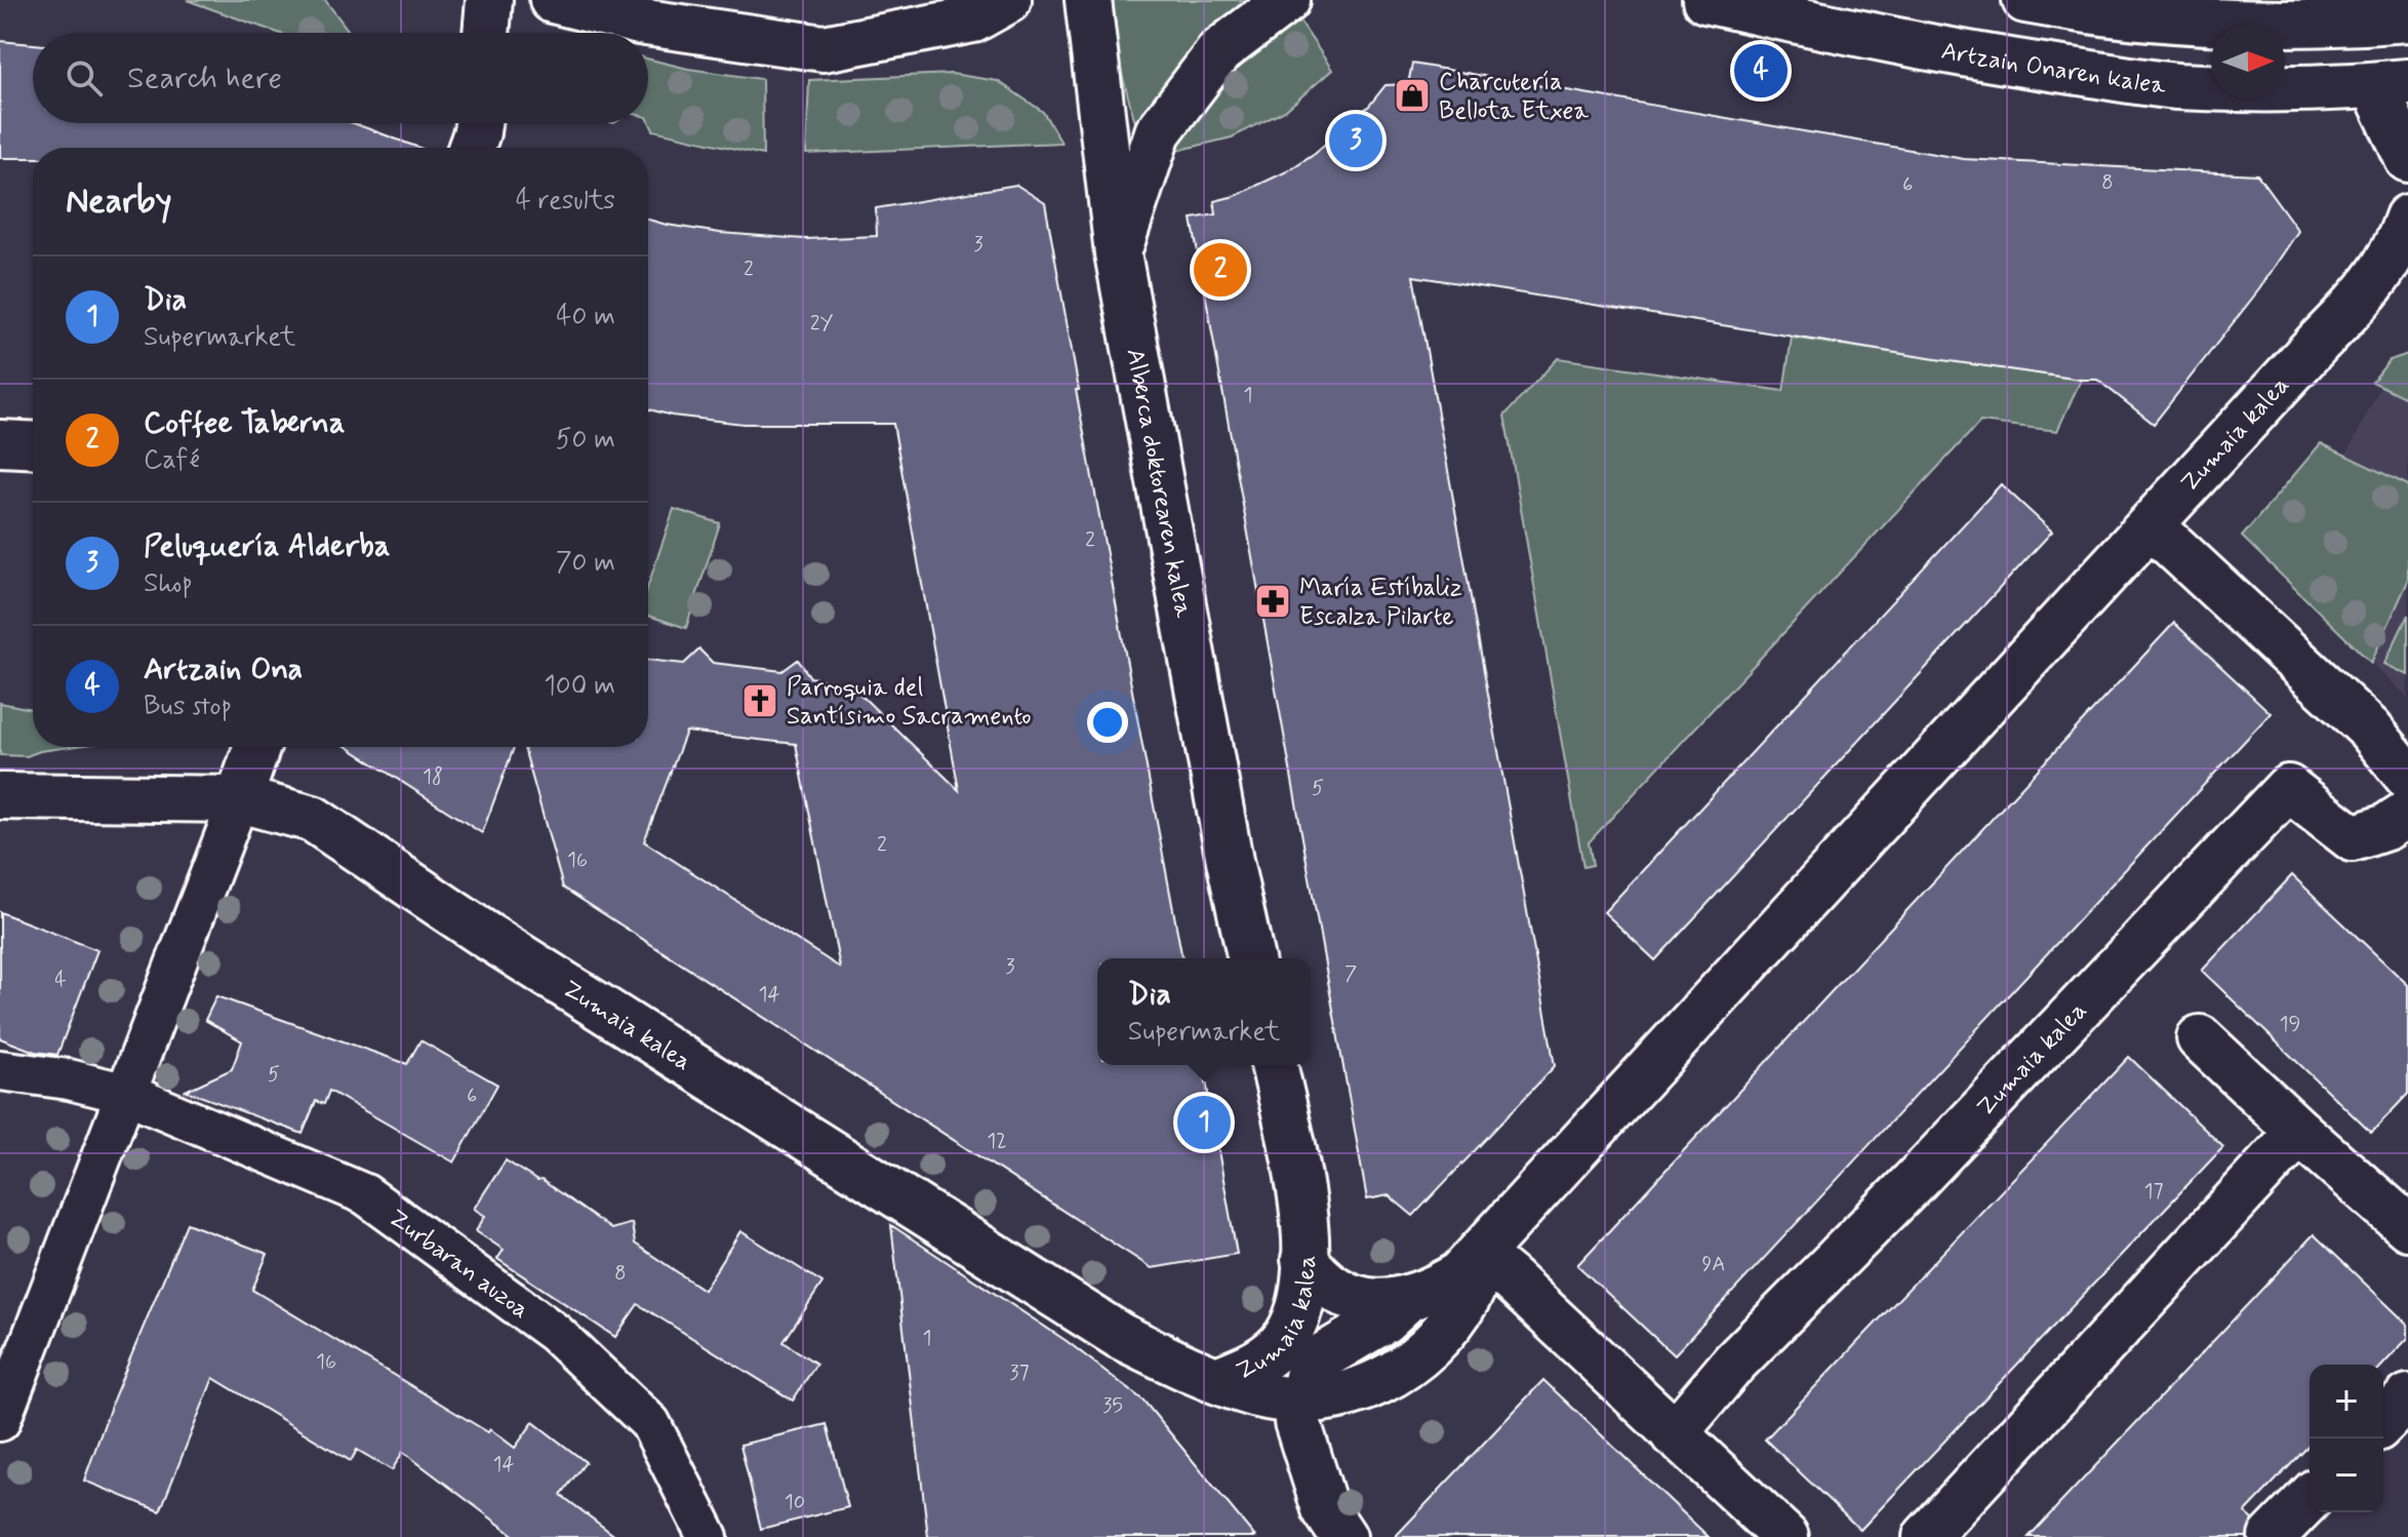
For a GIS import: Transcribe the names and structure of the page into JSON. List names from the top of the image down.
{
  "streets": {
    "street": [
      "Artzain Onaren kalea",
      "Zumaia kalea",
      "Alberca doktorearen kalea",
      "Zurbaran auzoa"
    ]
  },
  "places": {
    "shop": ["Charcutería Bellota Etxea"],
    "pharmacy": ["María Estíbaliz Escalza Pilarte"],
    "church": ["Parroquia del Santísimo Sacramento"]
  },
  "house_numbers": [
    "8",
    "6",
    "3",
    "2",
    "2Y",
    "1",
    "2",
    "18",
    "5",
    "2",
    "16",
    "3",
    "7",
    "4",
    "14",
    "19",
    "5",
    "6",
    "12",
    "17",
    "9A",
    "8",
    "1",
    "16",
    "37",
    "35",
    "14",
    "10"
  ],
  "north": "right",
  "page": {
    "search": "Search here",
    "pins": [
      "4",
      "3",
      "2",
      "1"
    ],
    "heading": ["Nearby", "4 results"],
    "list": [
      {
        "mark": "1",
        "name": "Dia",
        "note": "Supermarket",
        "value": "40 m"
      },
      {
        "mark": "2",
        "name": "Coffee Taberna",
        "note": "Café",
        "value": "50 m"
      },
      {
        "mark": "3",
        "name": "Peluquería Alderba",
        "note": "Shop",
        "value": "70 m"
      },
      {
        "mark": "4",
        "name": "Artzain Ona",
        "note": "Bus stop",
        "value": "100 m"
      }
    ],
    "popup": ["Dia", "Supermarket"],
    "map_buttons": ["+", "−"]
  }
}
